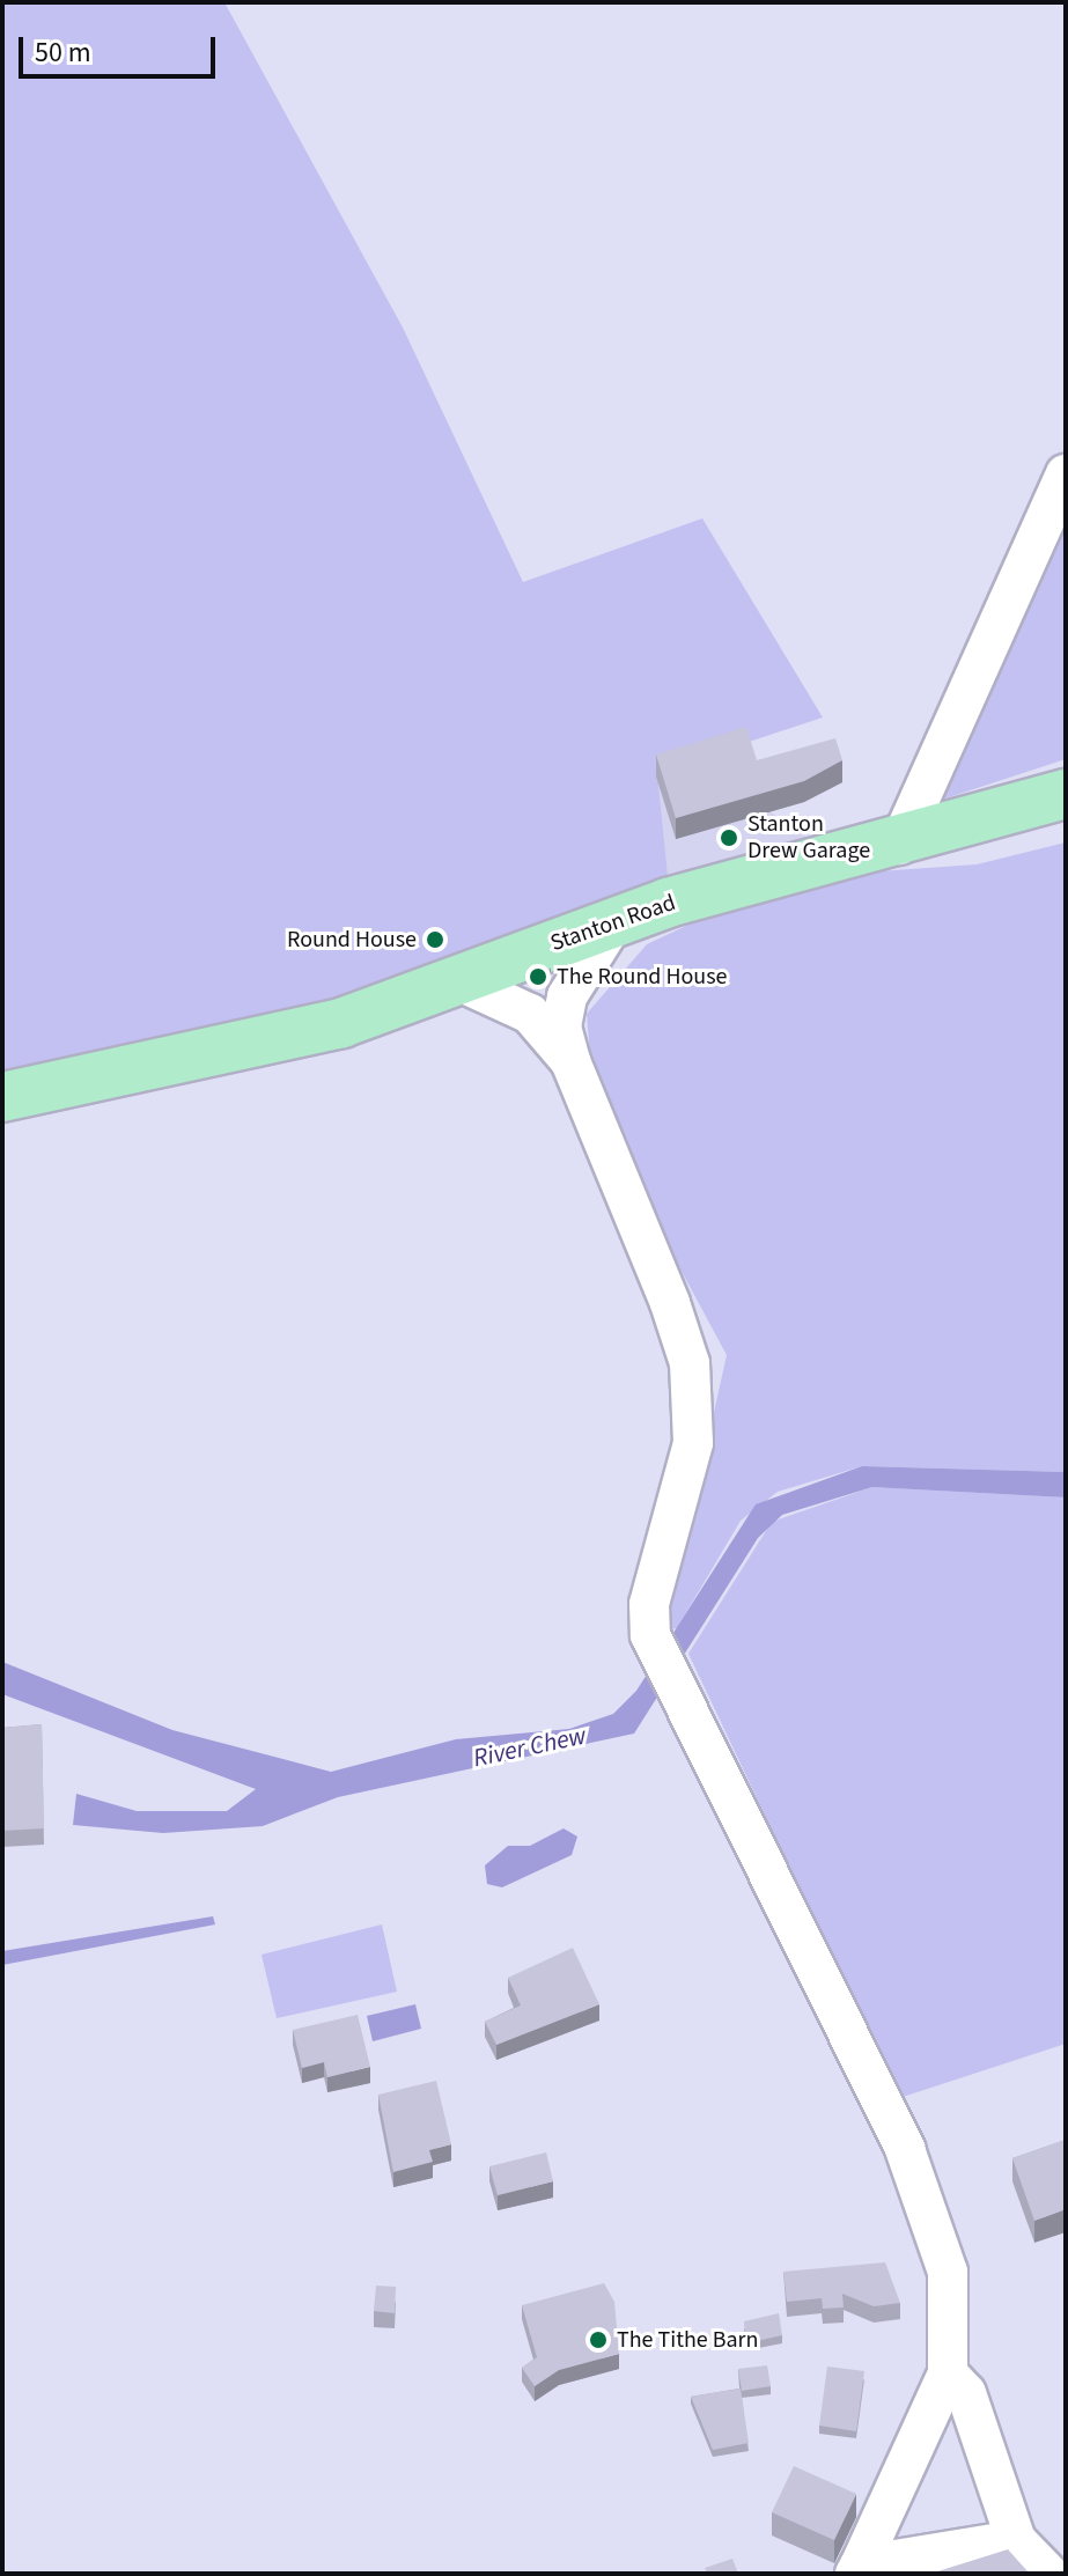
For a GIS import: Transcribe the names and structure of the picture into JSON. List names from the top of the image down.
{
  "streets": {
    "main road": ["Stanton Road"]
  },
  "water": ["River Chew"],
  "places": [
    "Stanton Drew Garage",
    "Round House",
    "The Round House",
    "The Tithe Barn"
  ],
  "scale_bar": "50 m"
}
